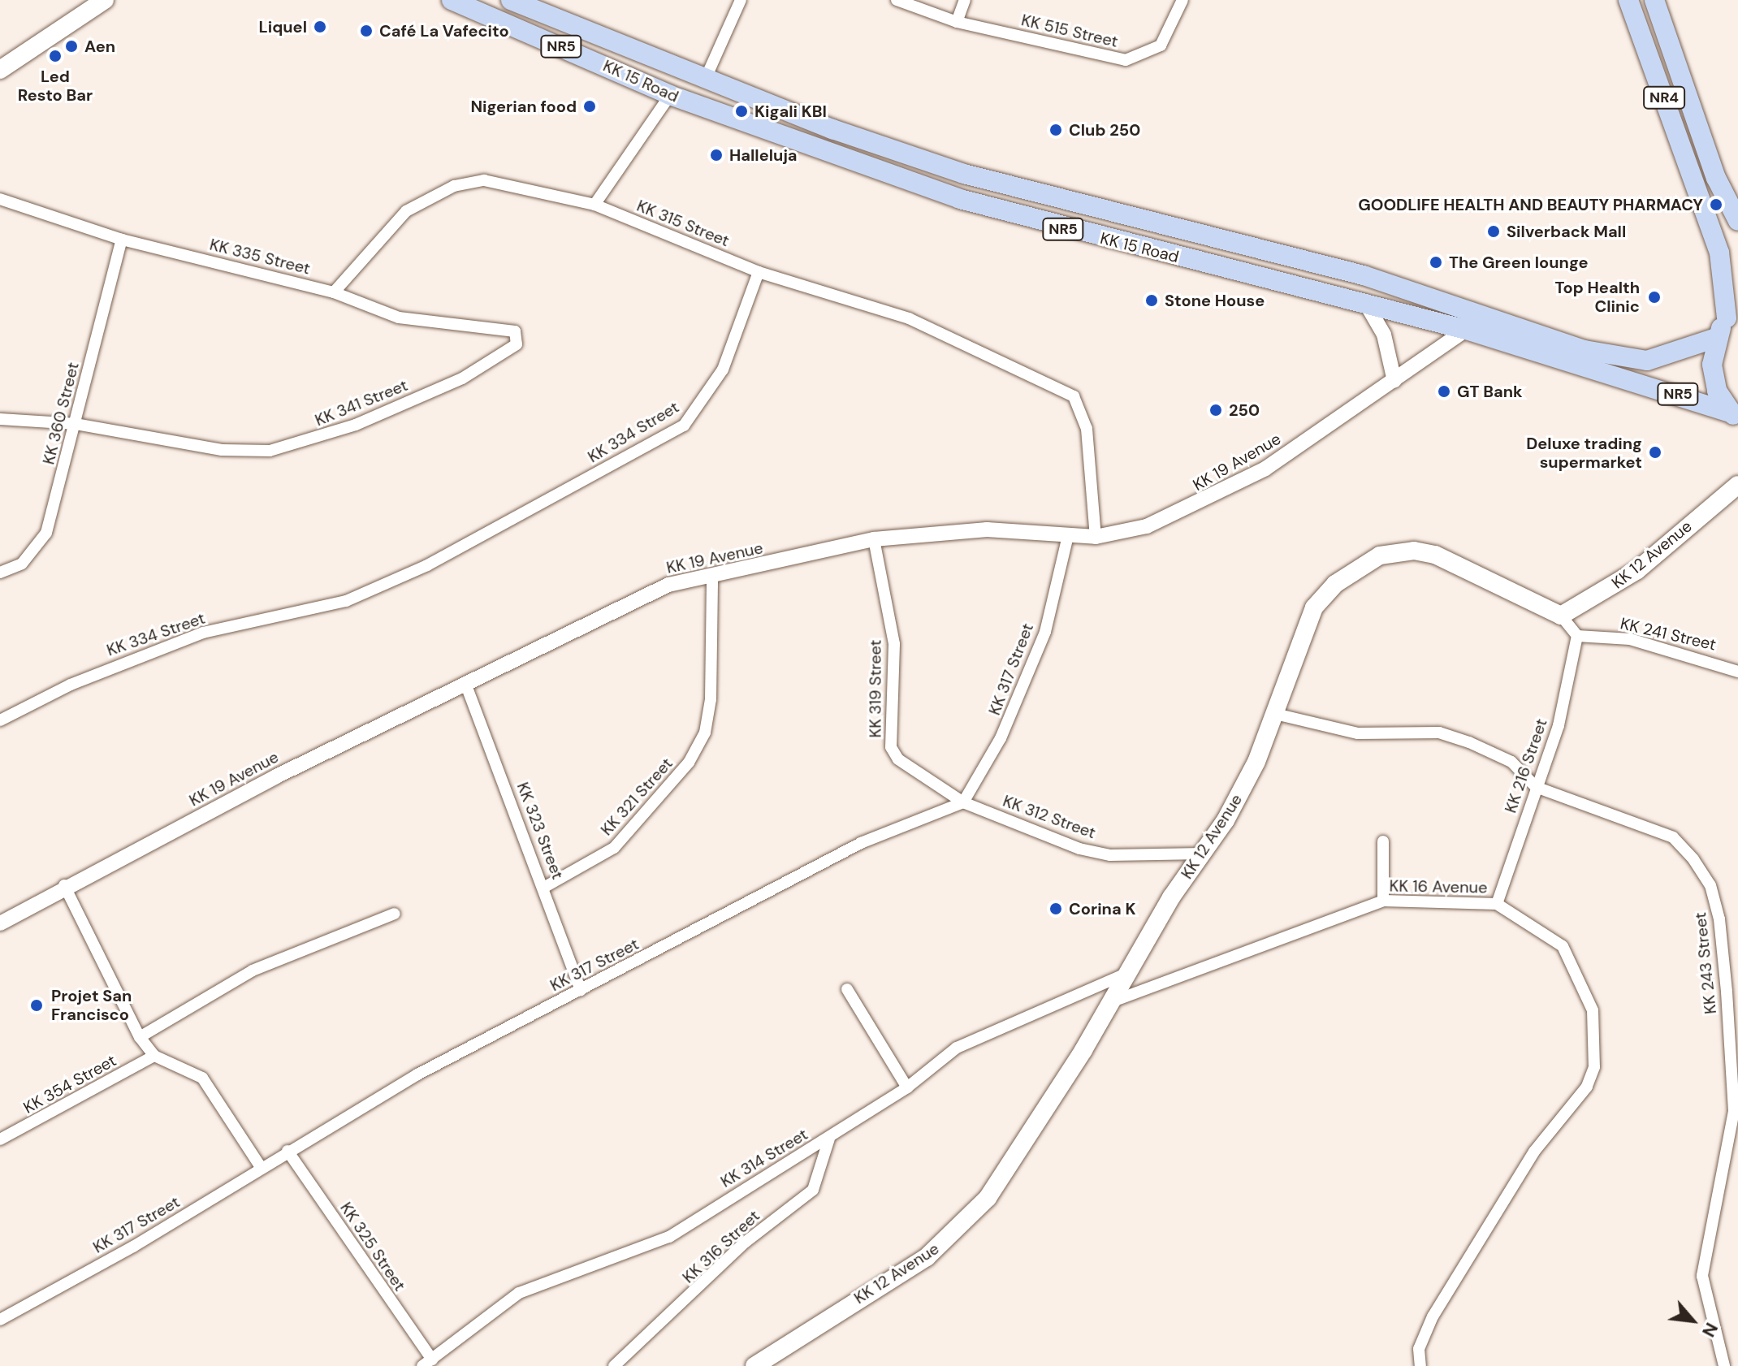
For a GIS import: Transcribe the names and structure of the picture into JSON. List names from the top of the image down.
{
  "streets": {
    "highway": ["NR5", "KK 15 Road", "NR4"],
    "main road": ["KK 12 Avenue"],
    "street": [
      "KK 515 Street",
      "KK 315 Street",
      "KK 335 Street",
      "KK 341 Street",
      "KK 360 Street",
      "KK 334 Street",
      "KK 19 Avenue",
      "KK 241 Street",
      "KK 317 Street",
      "KK 319 Street",
      "KK 216 Street",
      "KK 321 Street",
      "KK 312 Street",
      "KK 323 Street",
      "KK 16 Avenue",
      "KK 243 Street",
      "KK 354 Street",
      "KK 314 Street",
      "KK 325 Street",
      "KK 316 Street"
    ]
  },
  "crossings": [
    ["KK 15 Road", "KK 19 Avenue"],
    ["KK 315 Street", "KK 335 Street"],
    ["KK 315 Street", "KK 334 Street"],
    ["KK 335 Street", "KK 341 Street"],
    ["KK 335 Street", "KK 360 Street"],
    ["KK 341 Street", "KK 360 Street"],
    ["KK 19 Avenue", "KK 317 Street"],
    ["KK 19 Avenue", "KK 319 Street"],
    ["KK 19 Avenue", "KK 321 Street"],
    ["KK 19 Avenue", "KK 323 Street"],
    ["KK 12 Avenue", "KK 312 Street"],
    ["KK 12 Avenue", "KK 16 Avenue"],
    ["KK 12 Avenue", "KK 243 Street"],
    ["KK 12 Avenue", "KK 314 Street"],
    ["KK 241 Street", "KK 216 Street"],
    ["KK 317 Street", "KK 319 Street"],
    ["KK 317 Street", "KK 312 Street"],
    ["KK 317 Street", "KK 323 Street"],
    ["KK 317 Street", "KK 325 Street"],
    ["KK 319 Street", "KK 312 Street"],
    ["KK 216 Street", "KK 16 Avenue"],
    ["KK 216 Street", "KK 243 Street"],
    ["KK 321 Street", "KK 323 Street"],
    ["KK 314 Street", "KK 325 Street"],
    ["KK 314 Street", "KK 316 Street"]
  ],
  "places": [
    "Liquel",
    "Café La Vafecito",
    "Aen",
    "Led Resto Bar",
    "Nigerian food",
    "Kigali KBI",
    "Club 250",
    "Halleluja",
    "GOODLIFE HEALTH AND BEAUTY PHARMACY",
    "Silverback Mall",
    "The Green lounge",
    "Top Health Clinic",
    "Stone House",
    "GT Bank",
    "250",
    "Deluxe trading supermarket",
    "Corina K",
    "Projet San Francisco"
  ],
  "north": "bottom right"
}
